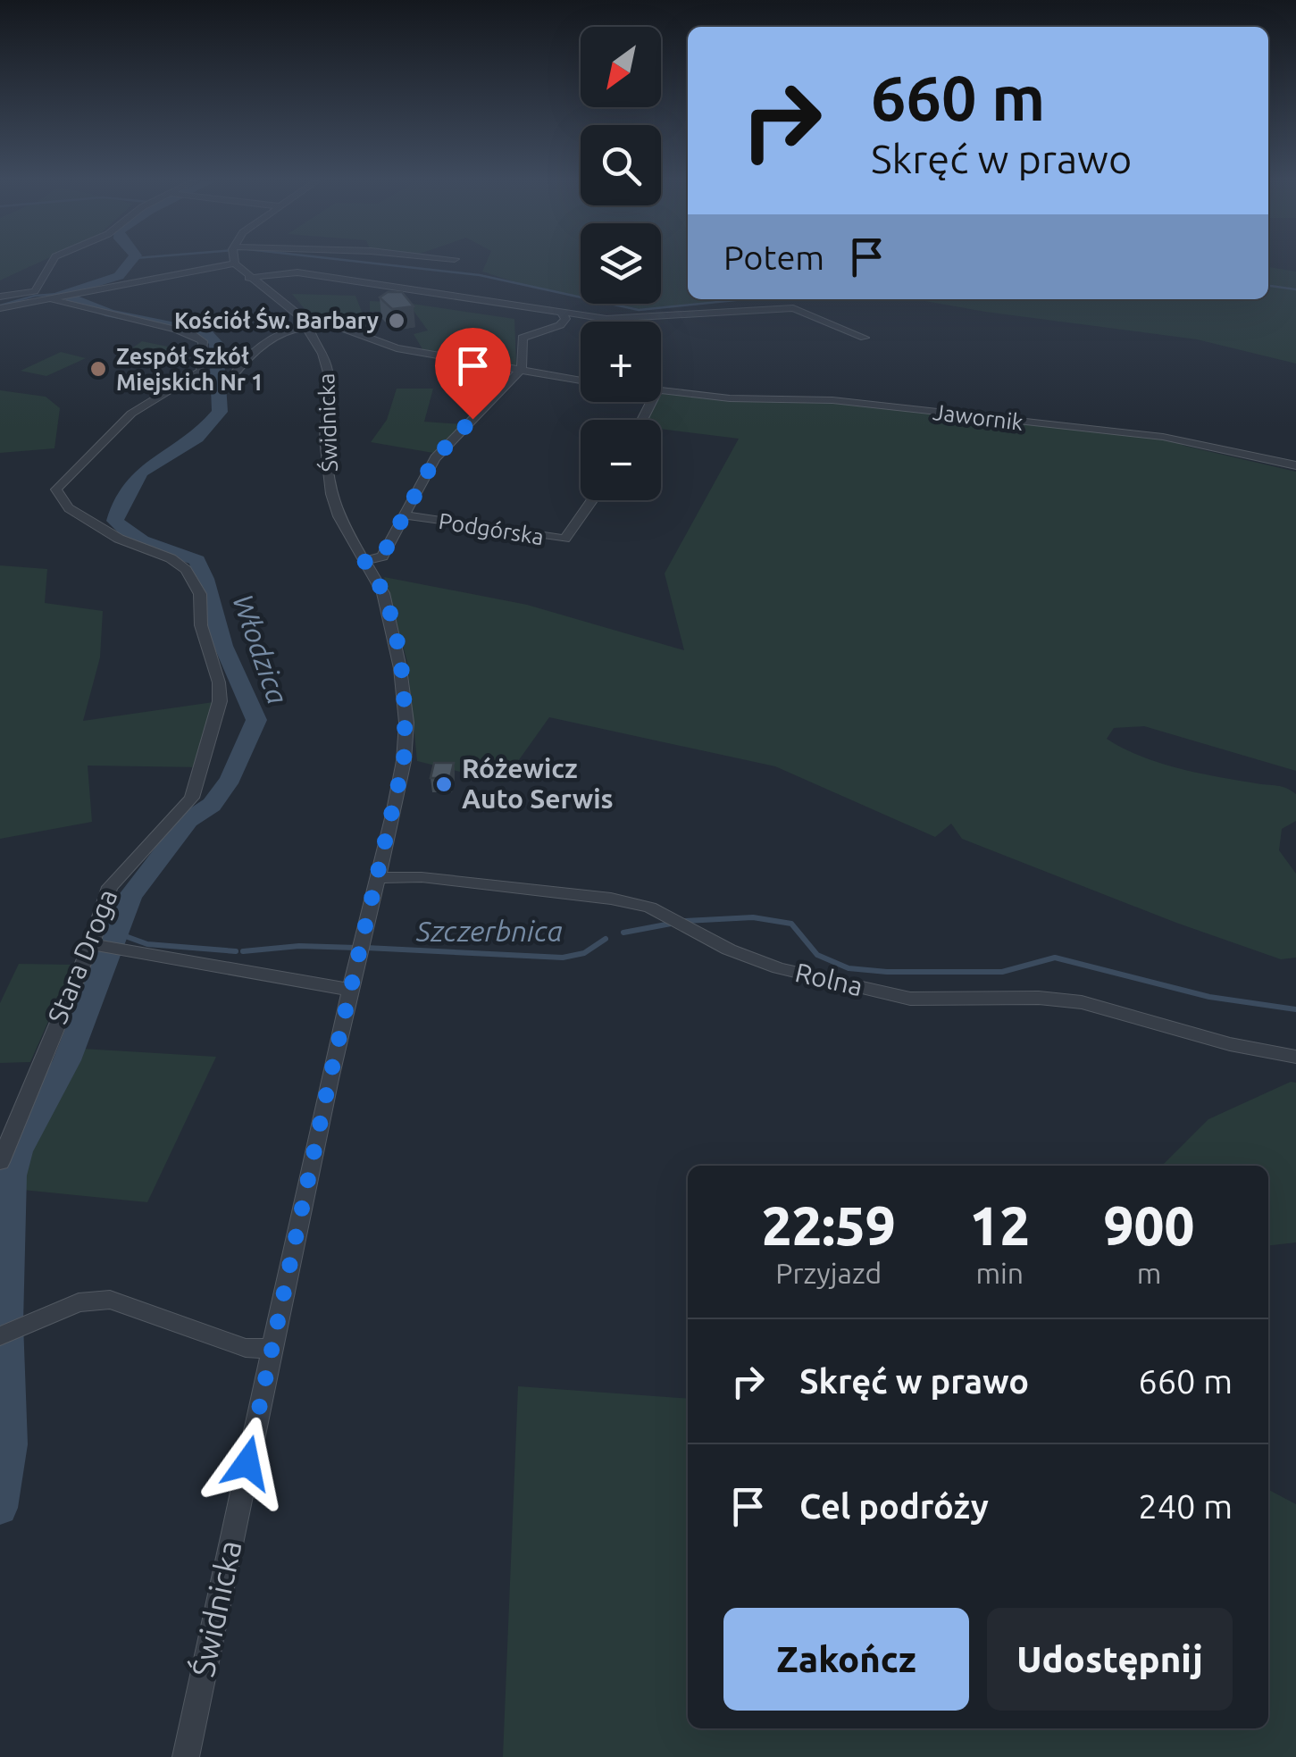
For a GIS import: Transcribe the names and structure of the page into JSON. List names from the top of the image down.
{
  "streets": {
    "street": [
      "Jawornik",
      "Świdnicka",
      "Podgórska",
      "Stara Droga",
      "Rolna"
    ]
  },
  "crossings": [
    ["Świdnicka", "Rolna"]
  ],
  "water": ["Włodzica", "Szczerbnica"],
  "places": ["Kościół Św. Barbary", "Zespół Szkół Miejskich Nr 1", "Różewicz Auto Serwis"],
  "north": "bottom left",
  "page": {
    "map_buttons": ["+", "−"],
    "turn": ["660 m", "Skręć w prawo"],
    "then": "Potem",
    "eta": [
      "22:59",
      "Przyjazd",
      "12",
      "min",
      "900",
      "m"
    ],
    "list": [
      {
        "name": "Skręć w prawo",
        "value": "660 m"
      },
      {
        "name": "Cel podróży",
        "value": "240 m"
      }
    ],
    "buttons": ["Zakończ", "Udostępnij"]
  }
}
